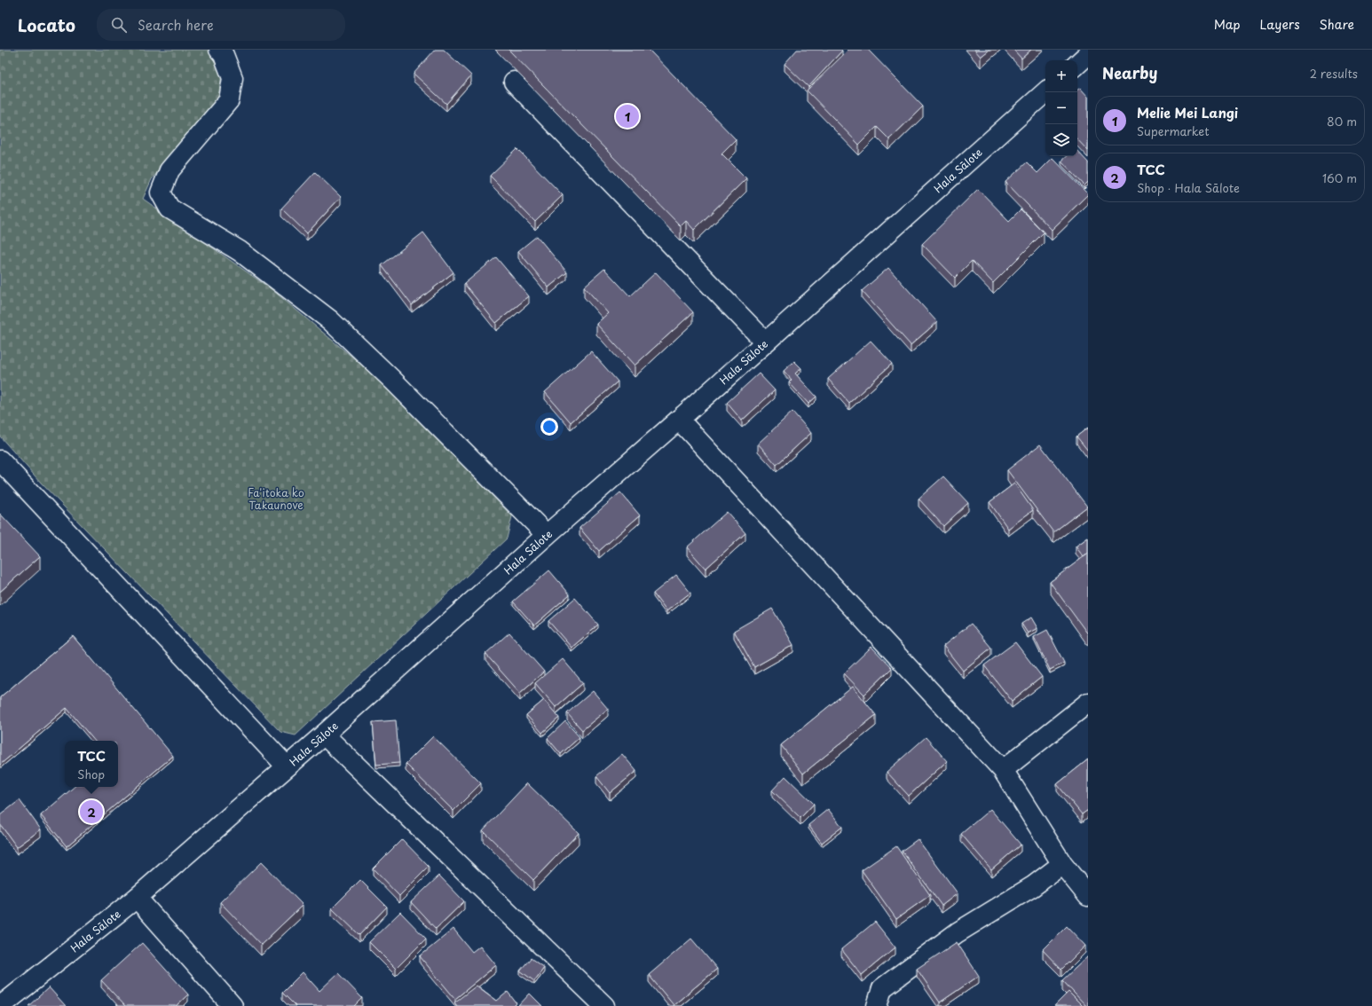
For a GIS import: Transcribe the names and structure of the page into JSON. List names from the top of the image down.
{
  "streets": {
    "street": ["Hala Sālote"]
  },
  "parks": ["Fa'itoka ko Takaunove"],
  "page": {
    "header": "Locato",
    "search": "Search here",
    "nav": ["Map", "Layers", "Share"],
    "heading": ["Nearby", "2 results"],
    "map_buttons": ["+", "−"],
    "list": [
      {
        "mark": "1",
        "name": "Melie Mei Langi",
        "note": "Supermarket",
        "value": "80 m"
      },
      {
        "mark": "2",
        "name": "TCC",
        "note": "Shop · Hala Sālote",
        "value": "160 m"
      }
    ],
    "pins": ["1", "2"],
    "popup": ["TCC", "Shop"]
  }
}
